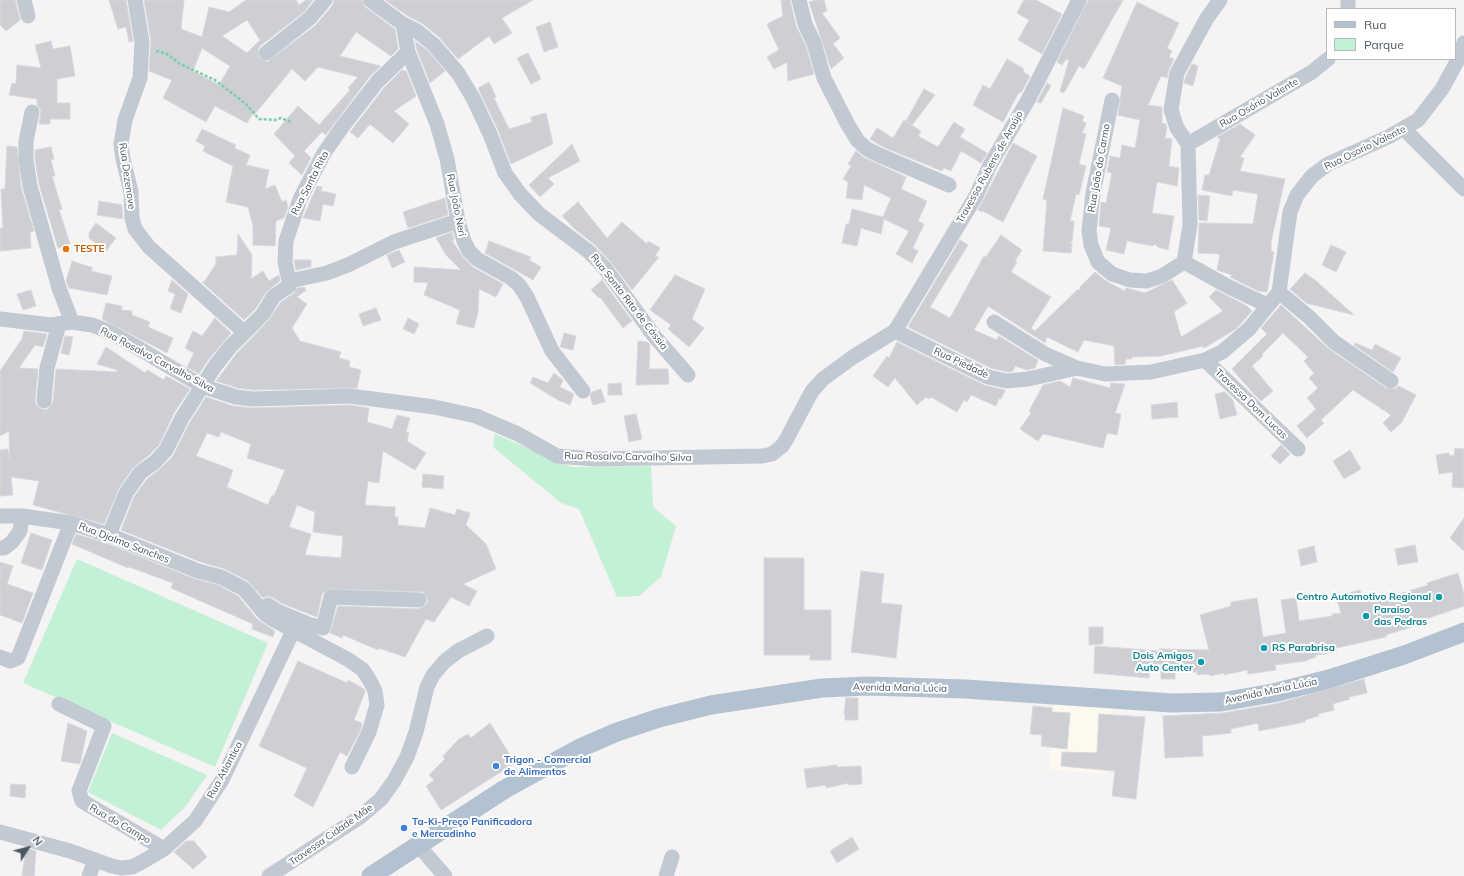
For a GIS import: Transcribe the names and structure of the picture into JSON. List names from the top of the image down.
{
  "streets": {
    "main road": ["Avenida Maria Lúcia"],
    "street": [
      "Rua Osório Valente",
      "Rua Osorio Valente",
      "Travessa Rubens de Araújo",
      "Rua João do Carmo",
      "Rua Dezenove",
      "Rua Santa Rita",
      "Rua João Neri",
      "Rua Santa Rita de Cássia",
      "Rua Rosalvo Carvalho Silva",
      "Rua Piedade",
      "Travessa Dom Lucas",
      "Rua Djalma Sanches",
      "Rua Atlantica",
      "Rua do Campo",
      "Travessa Cidade Mãe"
    ]
  },
  "crossings": [
    ["Travessa Rubens de Araújo", "Rua Rosalvo Carvalho Silva"],
    ["Travessa Rubens de Araújo", "Rua Piedade"],
    ["Rua Santa Rita", "Rua João Neri"],
    ["Rua Rosalvo Carvalho Silva", "Rua Piedade"],
    ["Rua Djalma Sanches", "Rua Atlantica"],
    ["Rua Atlantica", "Rua do Campo"]
  ],
  "places": [
    "TESTE",
    "Centro Automotivo Regional",
    "Paraiso das Pedras",
    "RS Parabrisa",
    "Dois Amigos Auto Center",
    "Trigon - Comercial de Alimentos",
    "Ta-Ki-Preço Panificadora e Mercadinho"
  ],
  "legend": ["Rua", "Parque"],
  "north": "top right"
}
